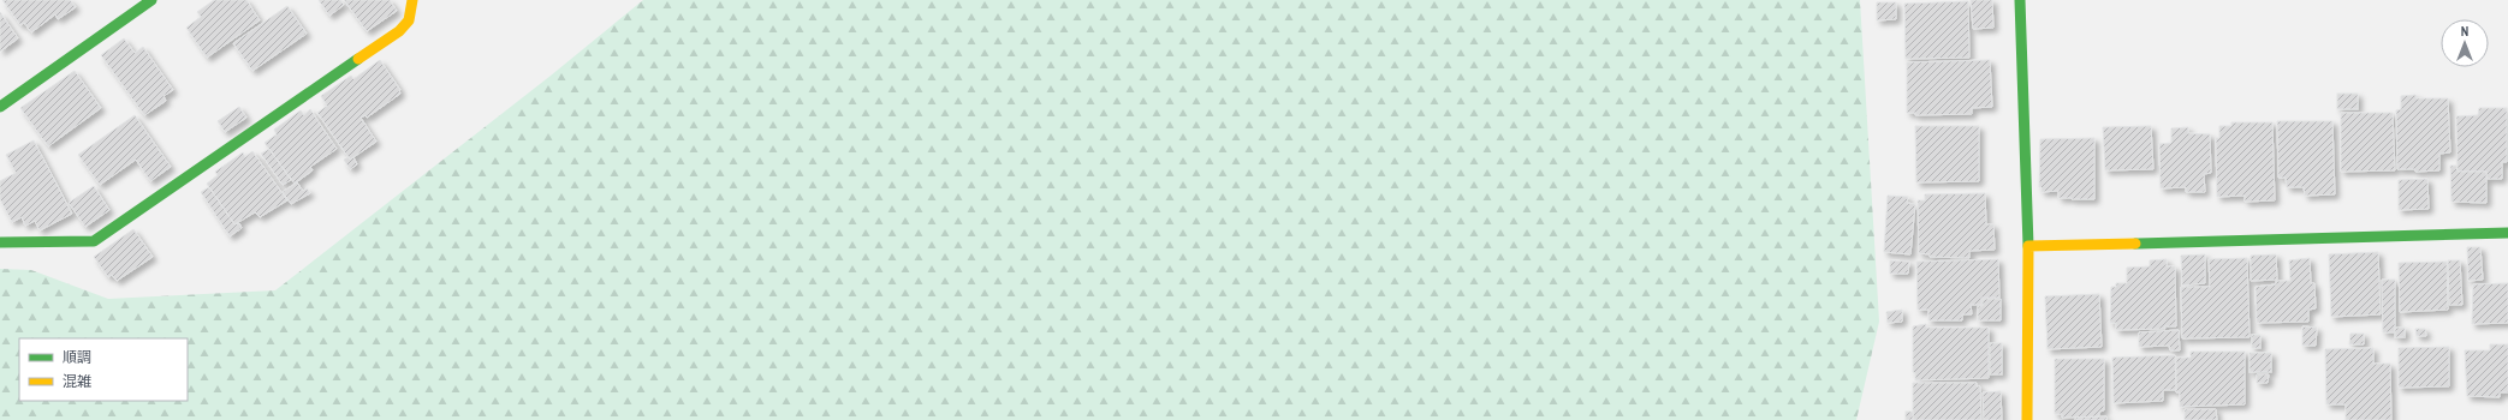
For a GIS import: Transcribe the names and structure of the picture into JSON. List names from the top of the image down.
{
  "legend": ["順調", "混雑"],
  "north": "top"
}
